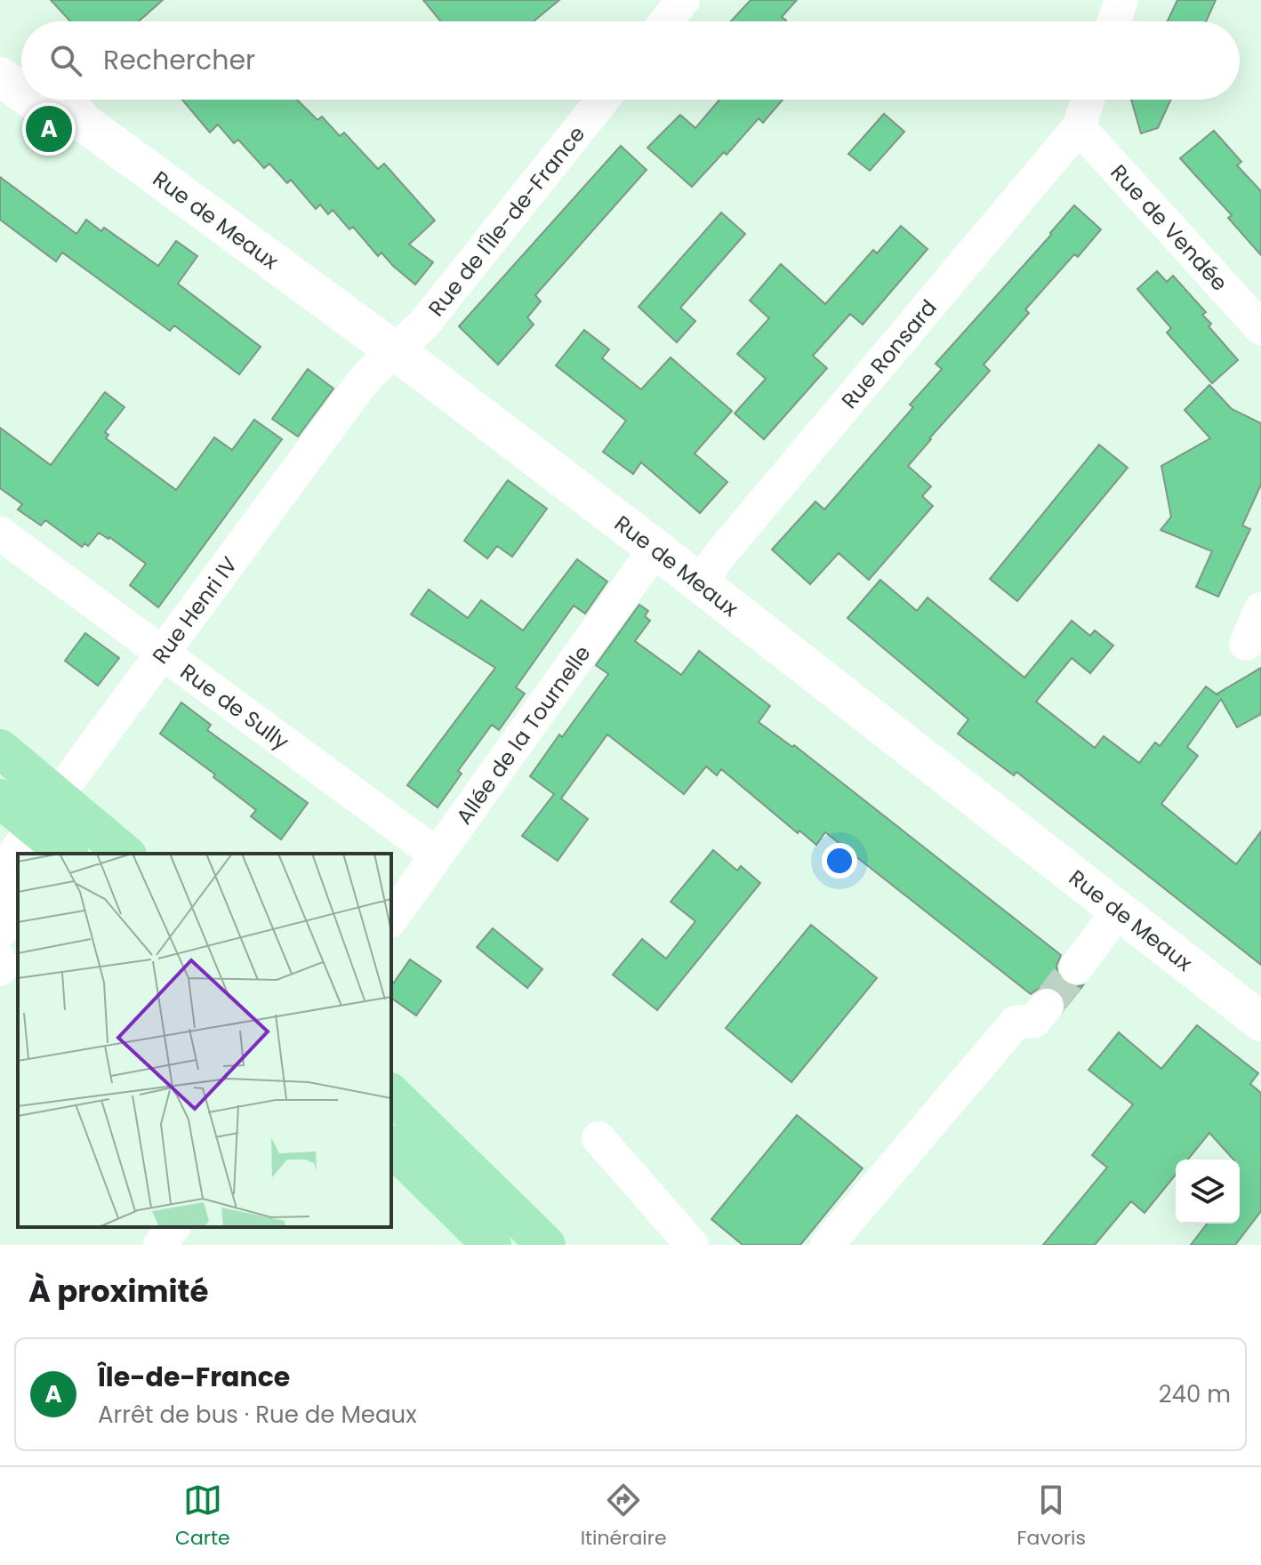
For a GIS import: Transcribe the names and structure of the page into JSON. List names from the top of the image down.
{
  "streets": {
    "main road": ["Rue de Meaux"],
    "street": [
      "Rue de l'Île-de-France",
      "Rue de Vendée",
      "Rue Ronsard",
      "Rue Henri IV",
      "Rue de Sully",
      "Allée de la Tournelle"
    ]
  },
  "crossings": [
    ["Rue de Meaux", "Rue de l'Île-de-France"],
    ["Rue de Meaux", "Rue Ronsard"],
    ["Rue de Meaux", "Rue Henri IV"],
    ["Rue de Meaux", "Allée de la Tournelle"],
    ["Rue de l'Île-de-France", "Rue Henri IV"],
    ["Rue de Vendée", "Rue Ronsard"],
    ["Rue Henri IV", "Rue de Sully"],
    ["Rue de Sully", "Allée de la Tournelle"]
  ],
  "page": {
    "search": "Rechercher",
    "pins": "A",
    "heading": "À proximité",
    "list": [
      {
        "mark": "A",
        "name": "Île-de-France",
        "note": "Arrêt de bus · Rue de Meaux",
        "value": "240 m"
      }
    ],
    "nav": ["Carte", "Itinéraire", "Favoris"]
  }
}
